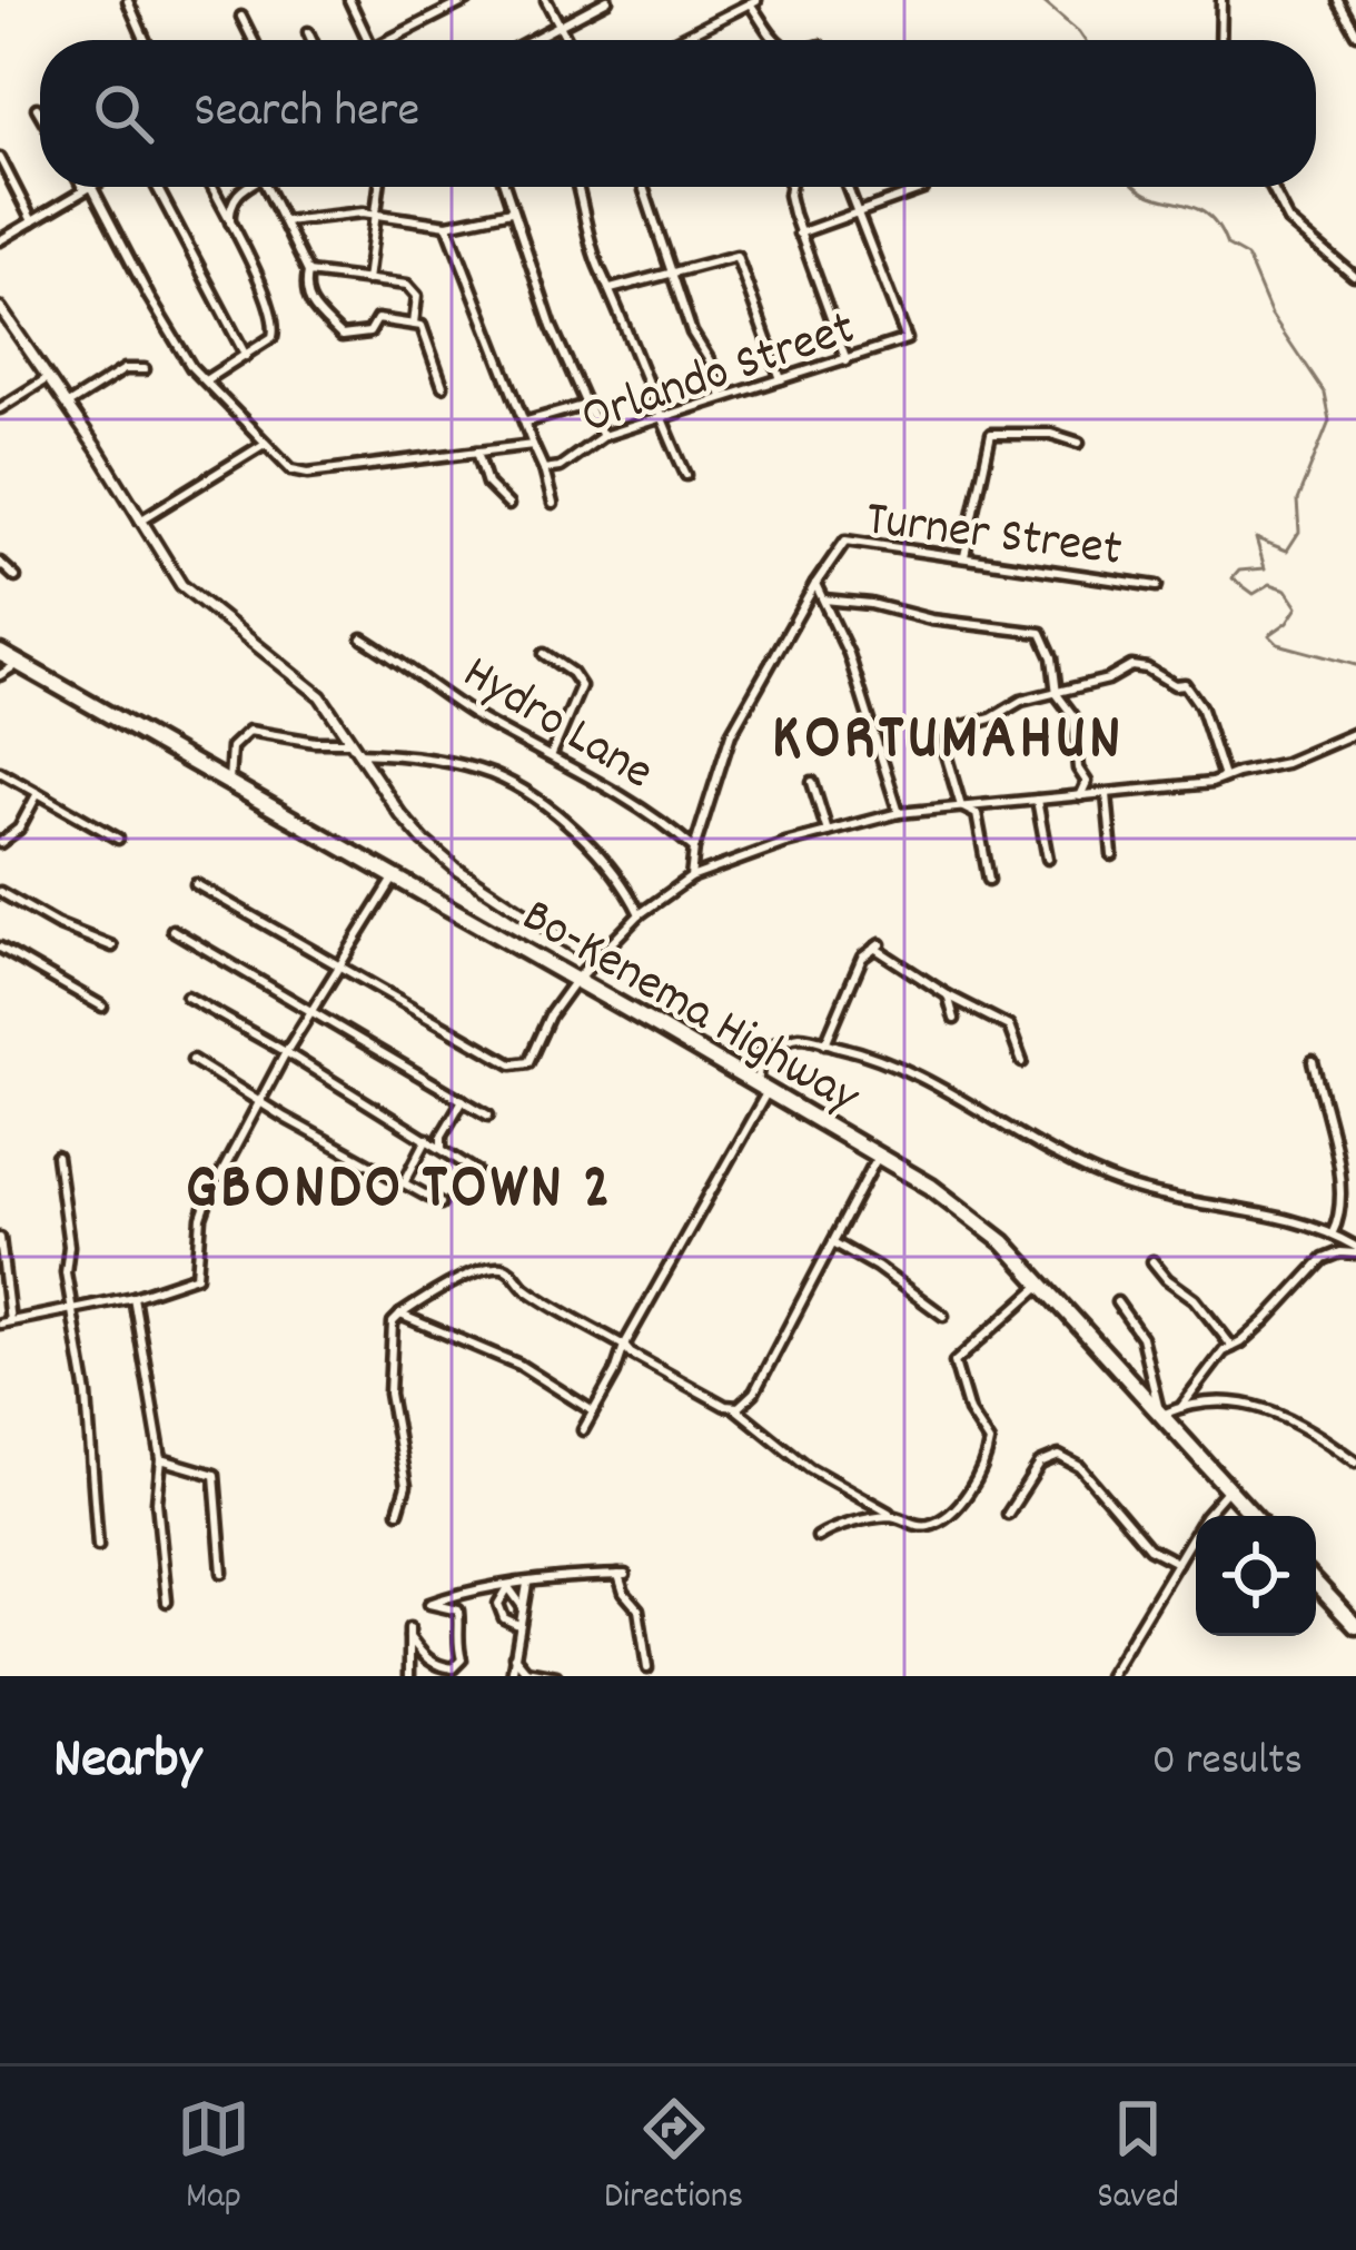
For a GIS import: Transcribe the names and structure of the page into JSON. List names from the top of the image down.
{
  "streets": {
    "highway": ["Bo-Kenema Highway"],
    "street": ["Orlando Street", "Turner Street", "Hydro Lane"]
  },
  "crossings": [
    ["Turner Street", "Hydro Lane"]
  ],
  "districts": ["KORTUMAHUN", "GBONDO TOWN 2"],
  "page": {
    "search": "Search here",
    "heading": ["Nearby", "0 results"],
    "nav": ["Map", "Directions", "Saved"]
  }
}
